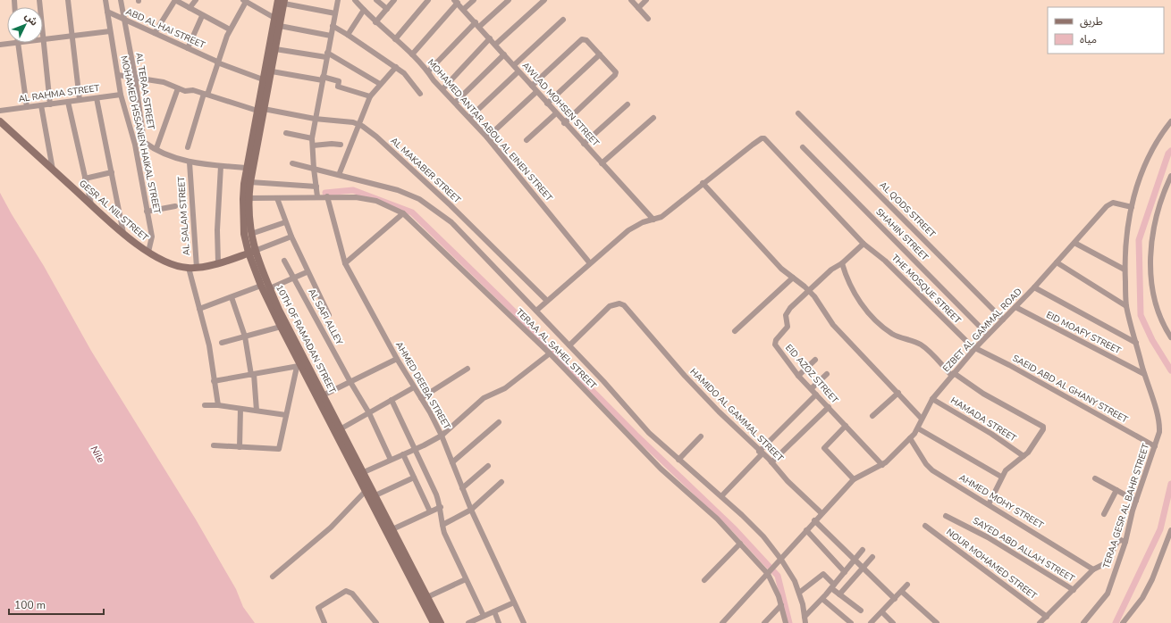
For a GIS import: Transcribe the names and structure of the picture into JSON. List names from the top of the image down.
{
  "streets": {
    "main road": ["GESR AL NIL STREET", "10TH OF RAMADAN STREET"],
    "street": [
      "ABD AL HAI STREET",
      "AL TERAA STREET",
      "AL RAHMA STREET",
      "AWLAD MOHSEN STREET",
      "MOHAMED ANTAR ABOU AL EINEN STREET",
      "MOHAMED HSSANEN HAIKAL STREET",
      "AL MAKABER STREET",
      "AL QODS STREET",
      "AL SALAM STREET",
      "SHAHIN STREET",
      "THE MOSQUE STREET",
      "AL SAFI ALLEY",
      "EZBET AL GAMMAL ROAD",
      "EID MOAFY STREET",
      "TERAA AL SAHEL STREET",
      "EID AZOZ STREET",
      "AHMED DEEBA STREET",
      "SAEID ABD AL GHANY STREET",
      "HAMIDO AL GAMMAL STREET",
      "HAMADA STREET",
      "AHMED MOHY STREET",
      "TERAA GESR AL BAHR STREET",
      "SAYED ABD ALLAH STREET",
      "NOUR MOHAMED STREET"
    ]
  },
  "crossings": [
    ["ABD AL HAI STREET", "AL TERAA STREET"],
    ["ABD AL HAI STREET", "MOHAMED HSSANEN HAIKAL STREET"],
    ["ABD AL HAI STREET", "10TH OF RAMADAN STREET"],
    ["AL TERAA STREET", "AL MAKABER STREET"],
    ["AL TERAA STREET", "AL SALAM STREET"],
    ["AL TERAA STREET", "10TH OF RAMADAN STREET"],
    ["AL RAHMA STREET", "MOHAMED HSSANEN HAIKAL STREET"],
    ["MOHAMED HSSANEN HAIKAL STREET", "AL MAKABER STREET"],
    ["MOHAMED HSSANEN HAIKAL STREET", "GESR AL NIL STREET"],
    ["AL MAKABER STREET", "10TH OF RAMADAN STREET"],
    ["AL QODS STREET", "EZBET AL GAMMAL ROAD"],
    ["GESR AL NIL STREET", "AL SALAM STREET"],
    ["GESR AL NIL STREET", "10TH OF RAMADAN STREET"],
    ["SHAHIN STREET", "EZBET AL GAMMAL ROAD"],
    ["THE MOSQUE STREET", "EZBET AL GAMMAL ROAD"],
    ["THE MOSQUE STREET", "SAEID ABD AL GHANY STREET"],
    ["EZBET AL GAMMAL ROAD", "EID MOAFY STREET"],
    ["EZBET AL GAMMAL ROAD", "TERAA AL SAHEL STREET"],
    ["EZBET AL GAMMAL ROAD", "EID AZOZ STREET"],
    ["EZBET AL GAMMAL ROAD", "SAEID ABD AL GHANY STREET"],
    ["EZBET AL GAMMAL ROAD", "HAMIDO AL GAMMAL STREET"],
    ["EZBET AL GAMMAL ROAD", "HAMADA STREET"],
    ["EZBET AL GAMMAL ROAD", "AHMED MOHY STREET"],
    ["EZBET AL GAMMAL ROAD", "TERAA GESR AL BAHR STREET"],
    ["EID MOAFY STREET", "TERAA GESR AL BAHR STREET"],
    ["10TH OF RAMADAN STREET", "TERAA AL SAHEL STREET"],
    ["TERAA AL SAHEL STREET", "AHMED DEEBA STREET"],
    ["TERAA AL SAHEL STREET", "HAMIDO AL GAMMAL STREET"],
    ["SAEID ABD AL GHANY STREET", "TERAA GESR AL BAHR STREET"]
  ],
  "water": ["Nile"],
  "legend": ["طريق", "مياه"],
  "scale_bar": "100 m",
  "north": "top right"
}
